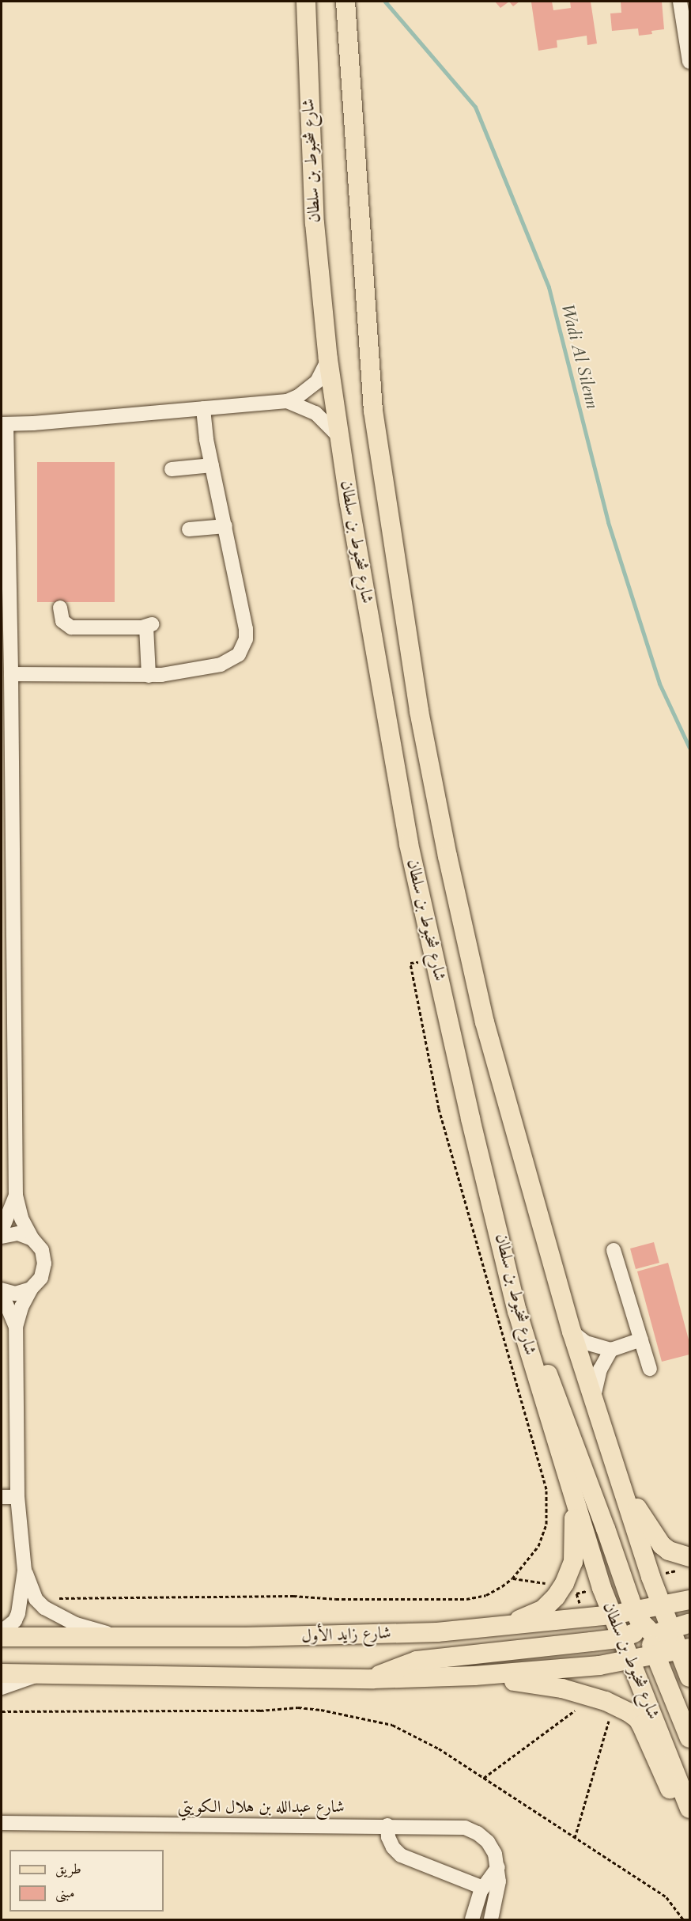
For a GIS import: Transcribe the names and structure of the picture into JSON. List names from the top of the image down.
{
  "streets": {
    "main road": ["شارع شخبوط بن سلطان", "شارع زايد الأول"],
    "street": ["شارع عبدالله بن هلال الكويتي"]
  },
  "crossings": [
    ["شارع شخبوط بن سلطان", "شارع زايد الأول"]
  ],
  "water": ["Wadi Al Silenn"],
  "legend": ["طريق", "مبنى"]
}
